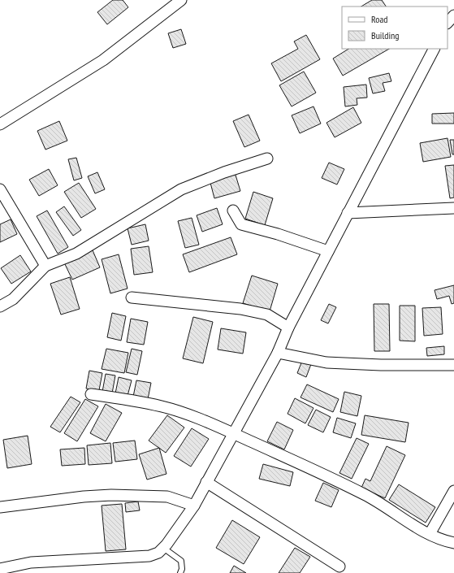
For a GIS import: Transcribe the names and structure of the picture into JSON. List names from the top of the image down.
{
  "legend": ["Road", "Building"]
}
